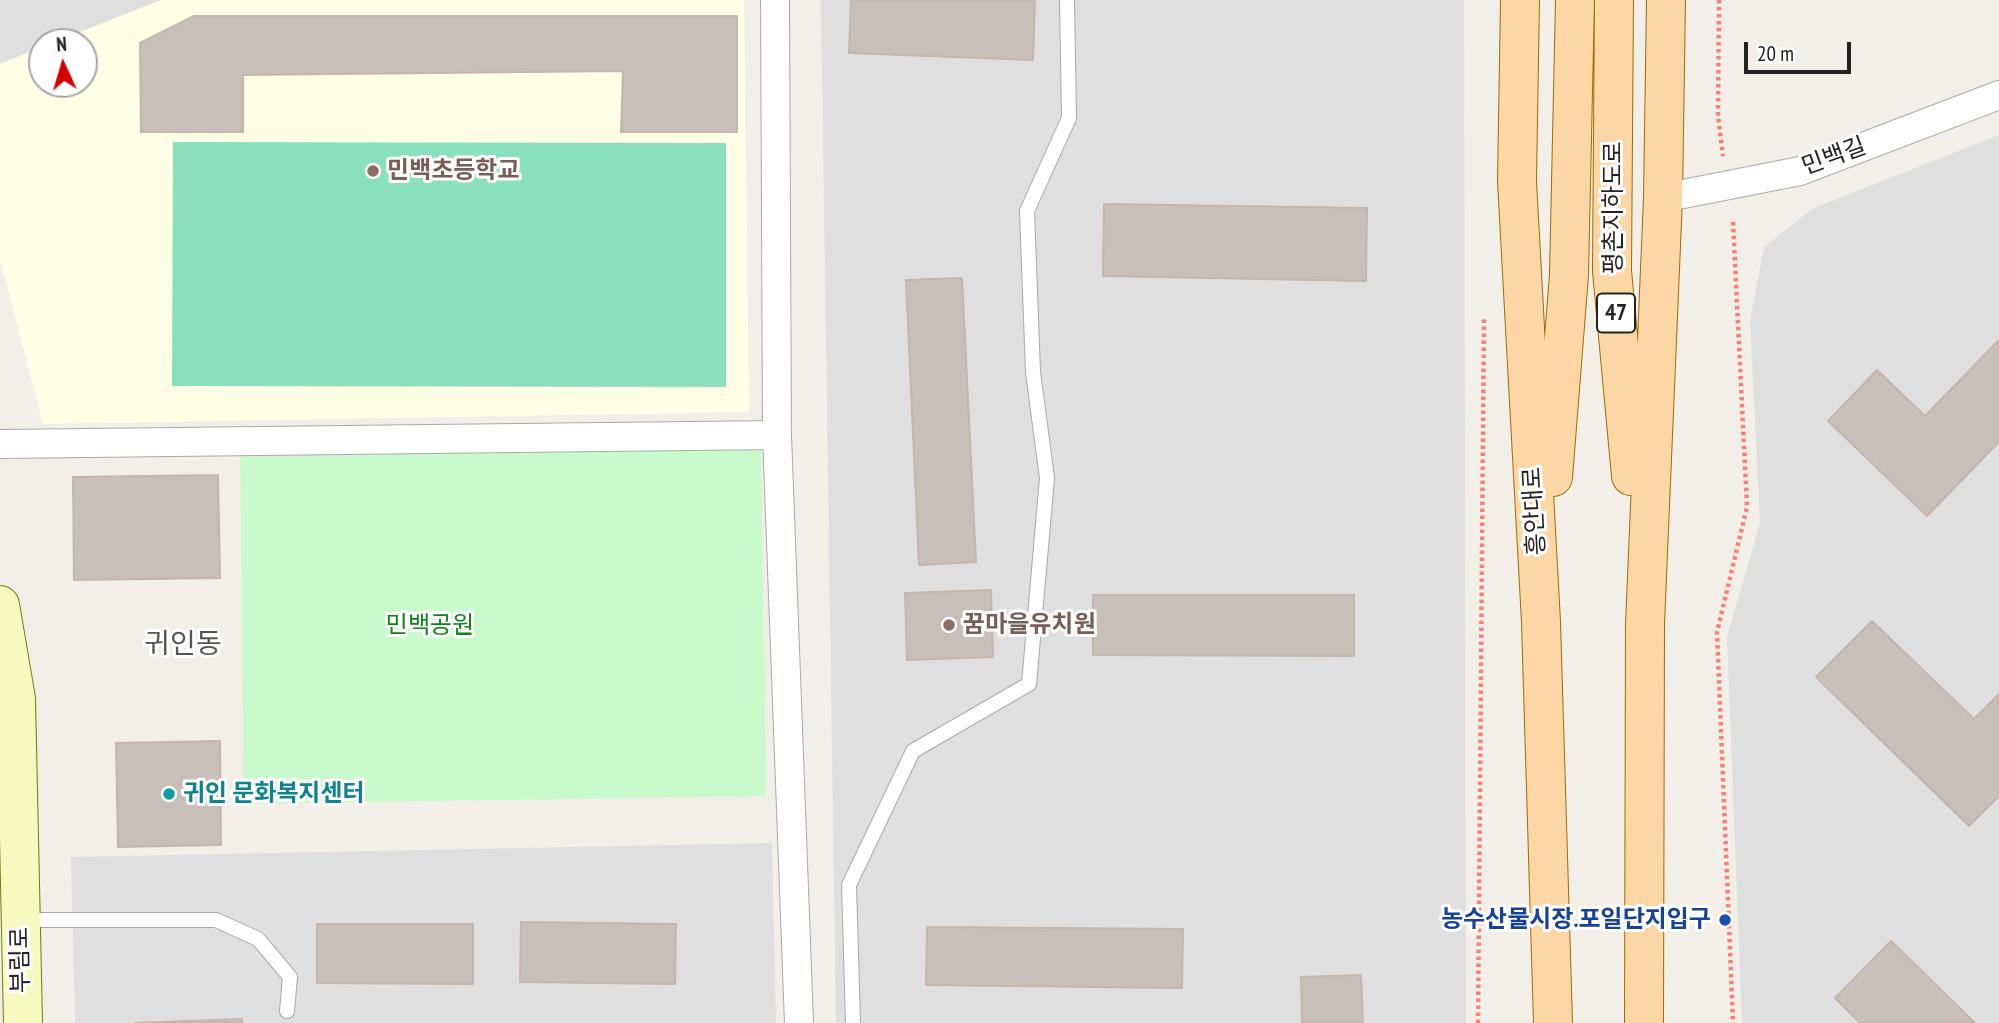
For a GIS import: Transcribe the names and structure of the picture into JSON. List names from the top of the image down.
{
  "streets": {
    "main road": ["평촌지하도로", "47", "흥안대로"],
    "street": ["민백길", "부림로"]
  },
  "crossings": [
    ["평촌지하도로", "47"],
    ["평촌지하도로", "흥안대로"]
  ],
  "districts": ["귀인동"],
  "parks": ["민백공원"],
  "places": [
    "민백초등학교",
    "꿈마을유치원",
    "귀인 문화복지센터",
    "농수산물시장.포일단지입구"
  ],
  "scale_bar": "20 m",
  "north": "top"
}
